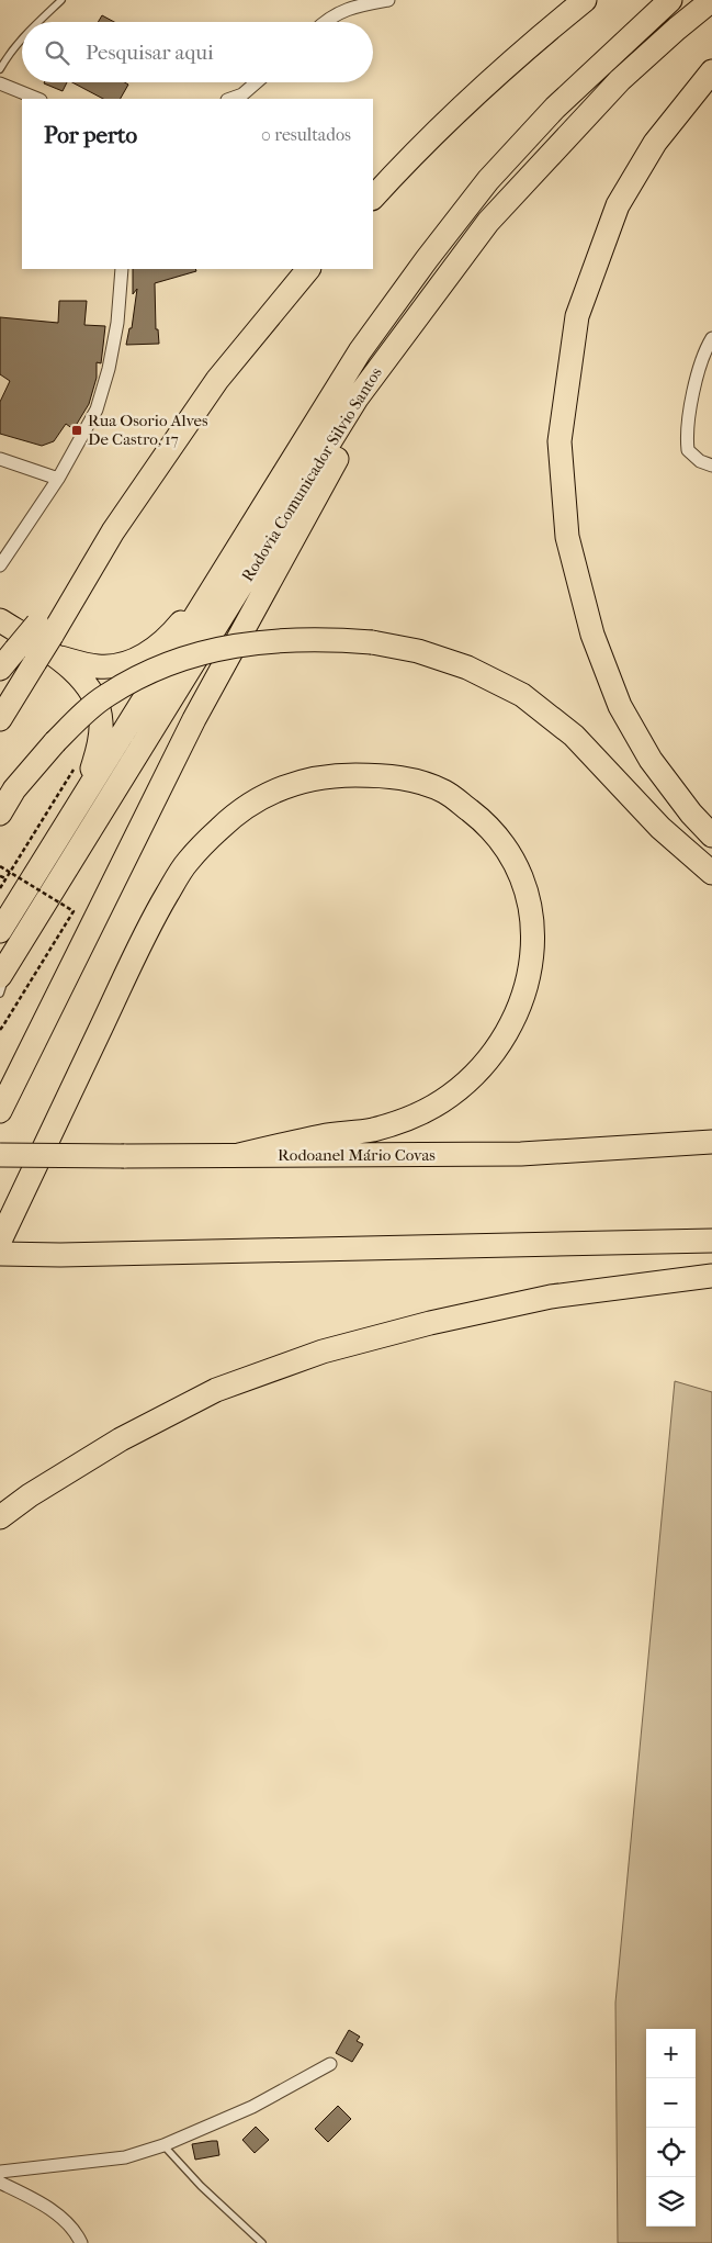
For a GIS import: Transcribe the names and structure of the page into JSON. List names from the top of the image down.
{
  "streets": {
    "highway": ["Rodovia Comunicador Silvio Santos", "Rodoanel Mário Covas"]
  },
  "places": {
    "transit": ["Rua Osorio Alves De Castro, 17"]
  },
  "page": {
    "search": "Pesquisar aqui",
    "heading": ["Por perto", "0 resultados"],
    "map_buttons": ["+", "−"]
  }
}
